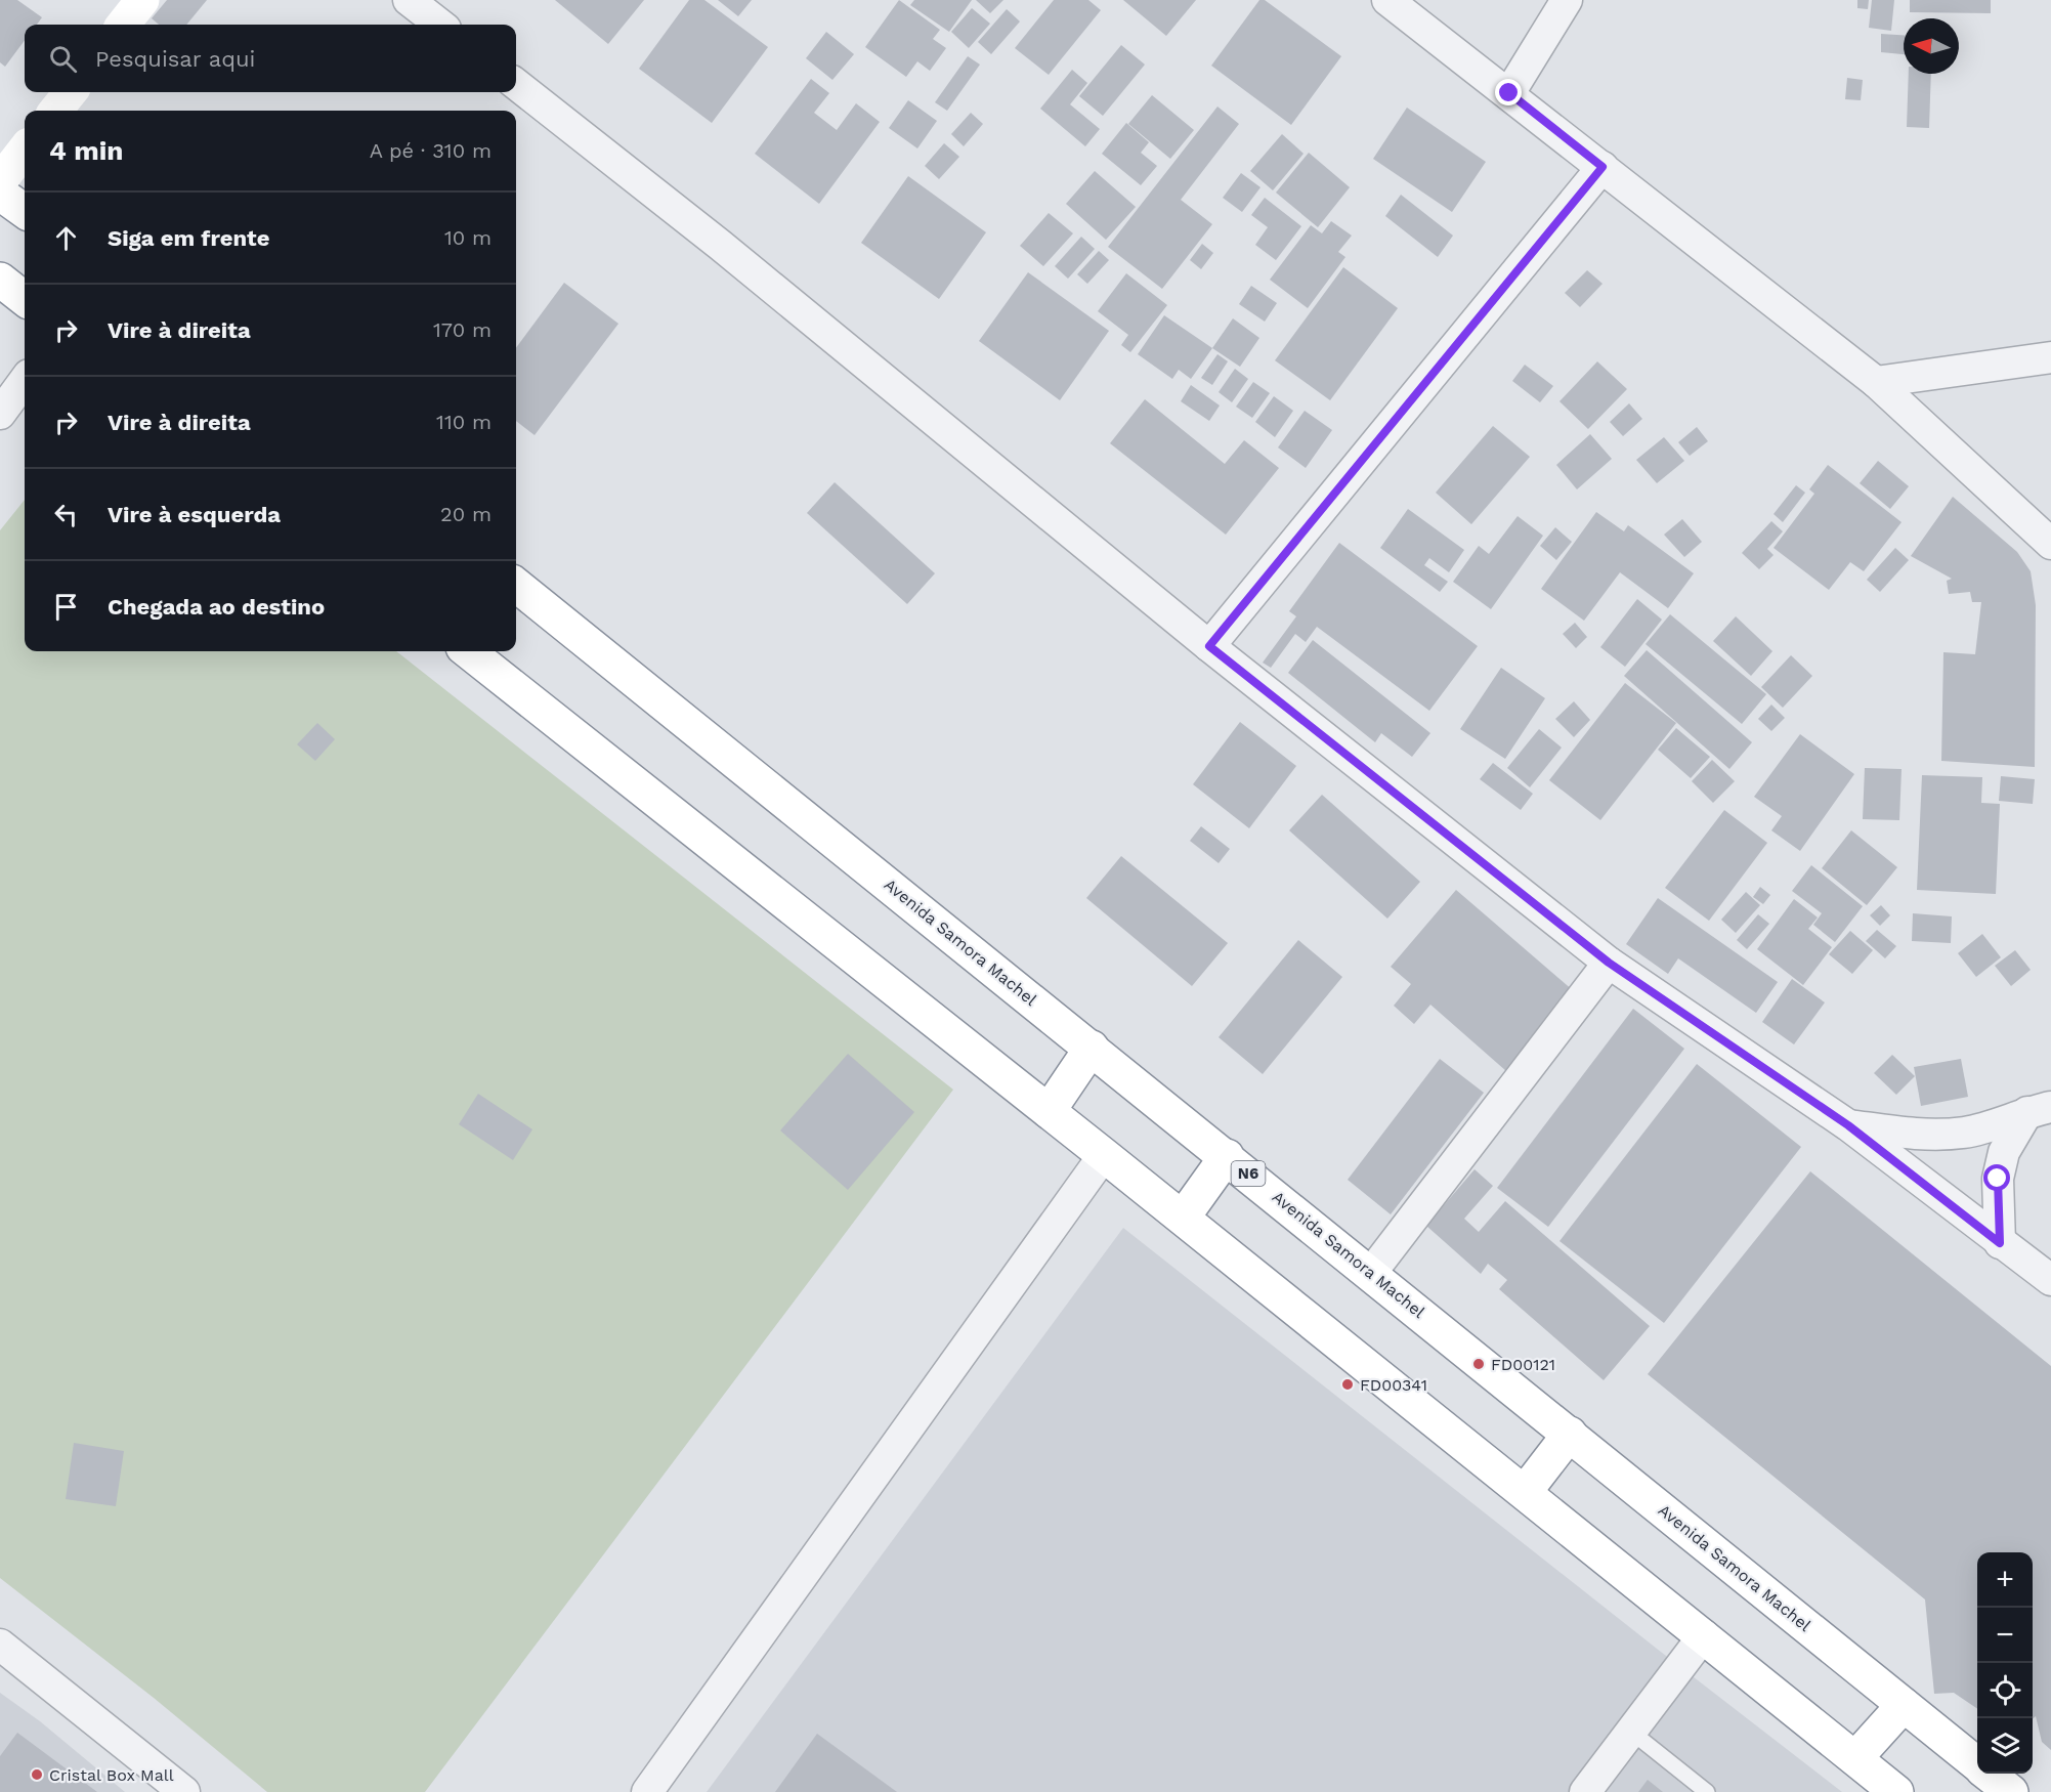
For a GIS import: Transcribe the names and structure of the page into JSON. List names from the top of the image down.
{
  "streets": {
    "main road": ["Avenida Samora Machel", "N6"]
  },
  "places": ["FD00121", "FD00341", "Cristal Box Mall"],
  "north": "left",
  "page": {
    "search": "Pesquisar aqui",
    "heading": ["4 min", "A pé · 310 m"],
    "list": [
      ["Siga em frente", "10 m"],
      ["Vire à direita", "170 m"],
      ["Vire à direita", "110 m"],
      ["Vire à esquerda", "20 m"],
      "Chegada ao destino"
    ],
    "map_buttons": ["+", "−"]
  }
}
